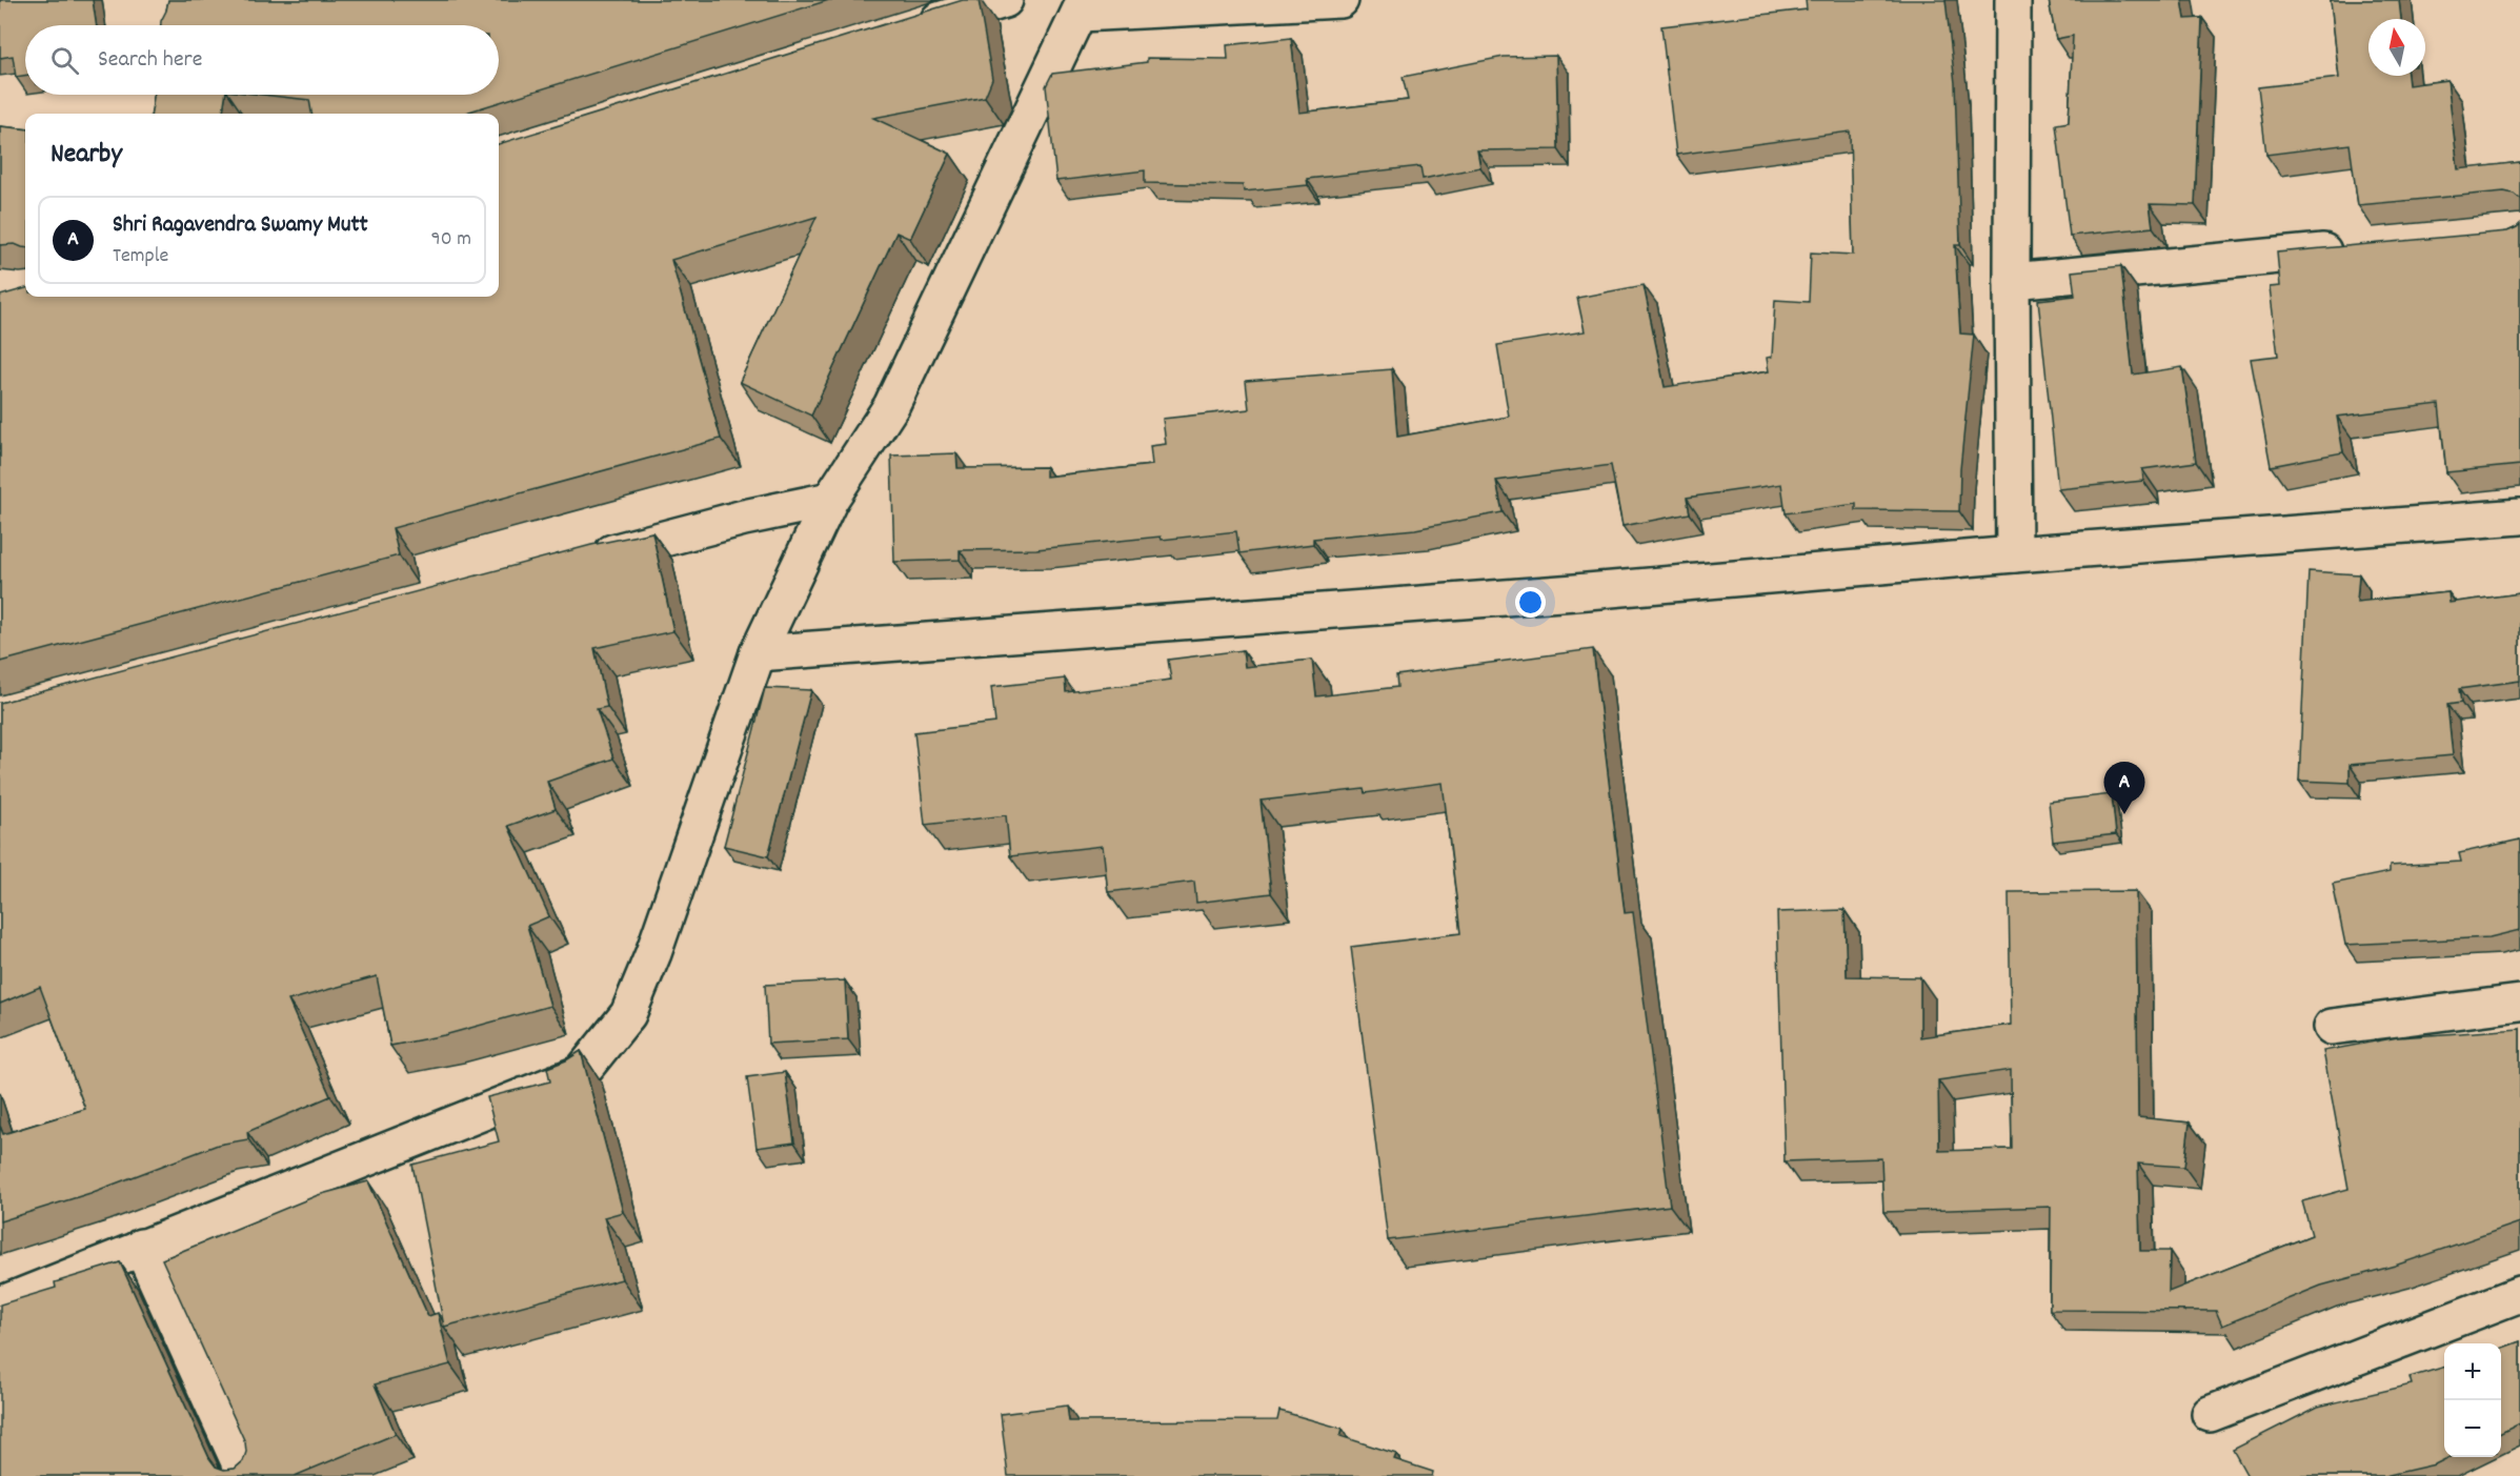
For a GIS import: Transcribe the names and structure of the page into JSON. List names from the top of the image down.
{
  "north": "top",
  "page": {
    "search": "Search here",
    "heading": "Nearby",
    "list": [
      {
        "mark": "A",
        "name": "Shri Ragavendra Swamy Mutt",
        "note": "Temple",
        "value": "90 m"
      }
    ],
    "pins": "A",
    "map_buttons": ["+", "−"]
  }
}
